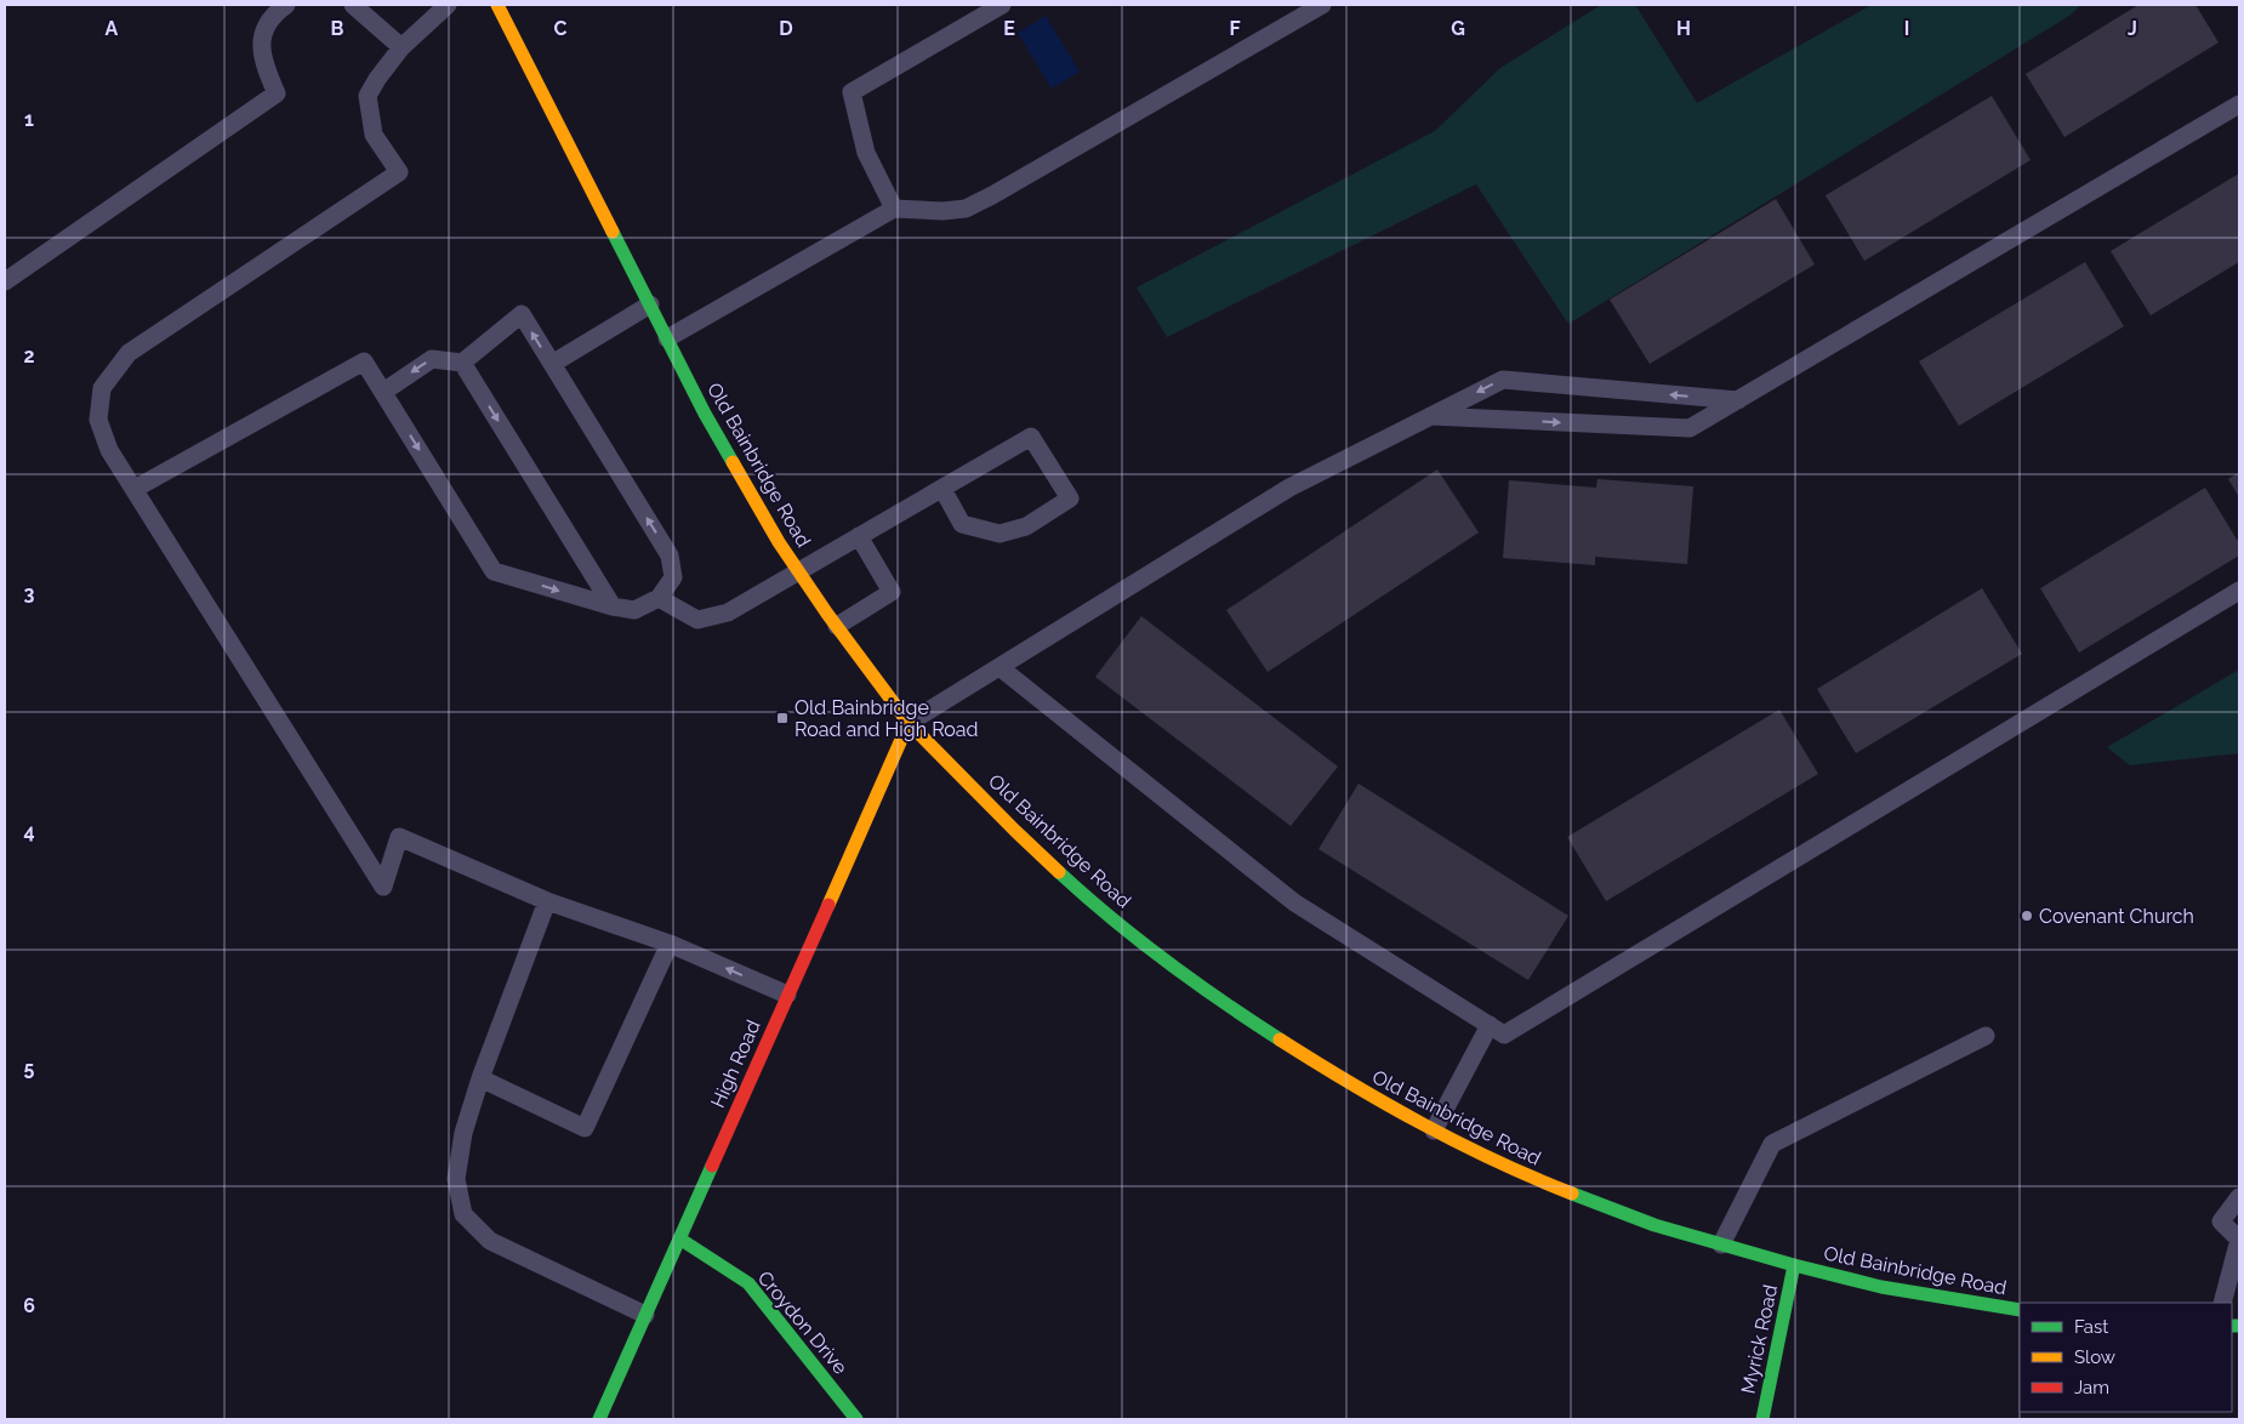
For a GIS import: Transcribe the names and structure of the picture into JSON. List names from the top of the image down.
{
  "streets": {
    "main road": [
      "Old Bainbridge Road",
      "High Road",
      "Croydon Drive",
      "Myrick Road"
    ]
  },
  "crossings": [
    ["Old Bainbridge Road", "High Road"],
    ["Old Bainbridge Road", "Myrick Road"],
    ["High Road", "Croydon Drive"]
  ],
  "places": {
    "transit": ["Old Bainbridge Road and High Road"],
    "other": ["Covenant Church"]
  },
  "legend": ["Fast", "Slow", "Jam"],
  "grid": {
    "columns": [
      "A",
      "B",
      "C",
      "D",
      "E",
      "F",
      "G",
      "H",
      "I",
      "J"
    ],
    "rows": [
      "1",
      "2",
      "3",
      "4",
      "5",
      "6"
    ]
  }
}
